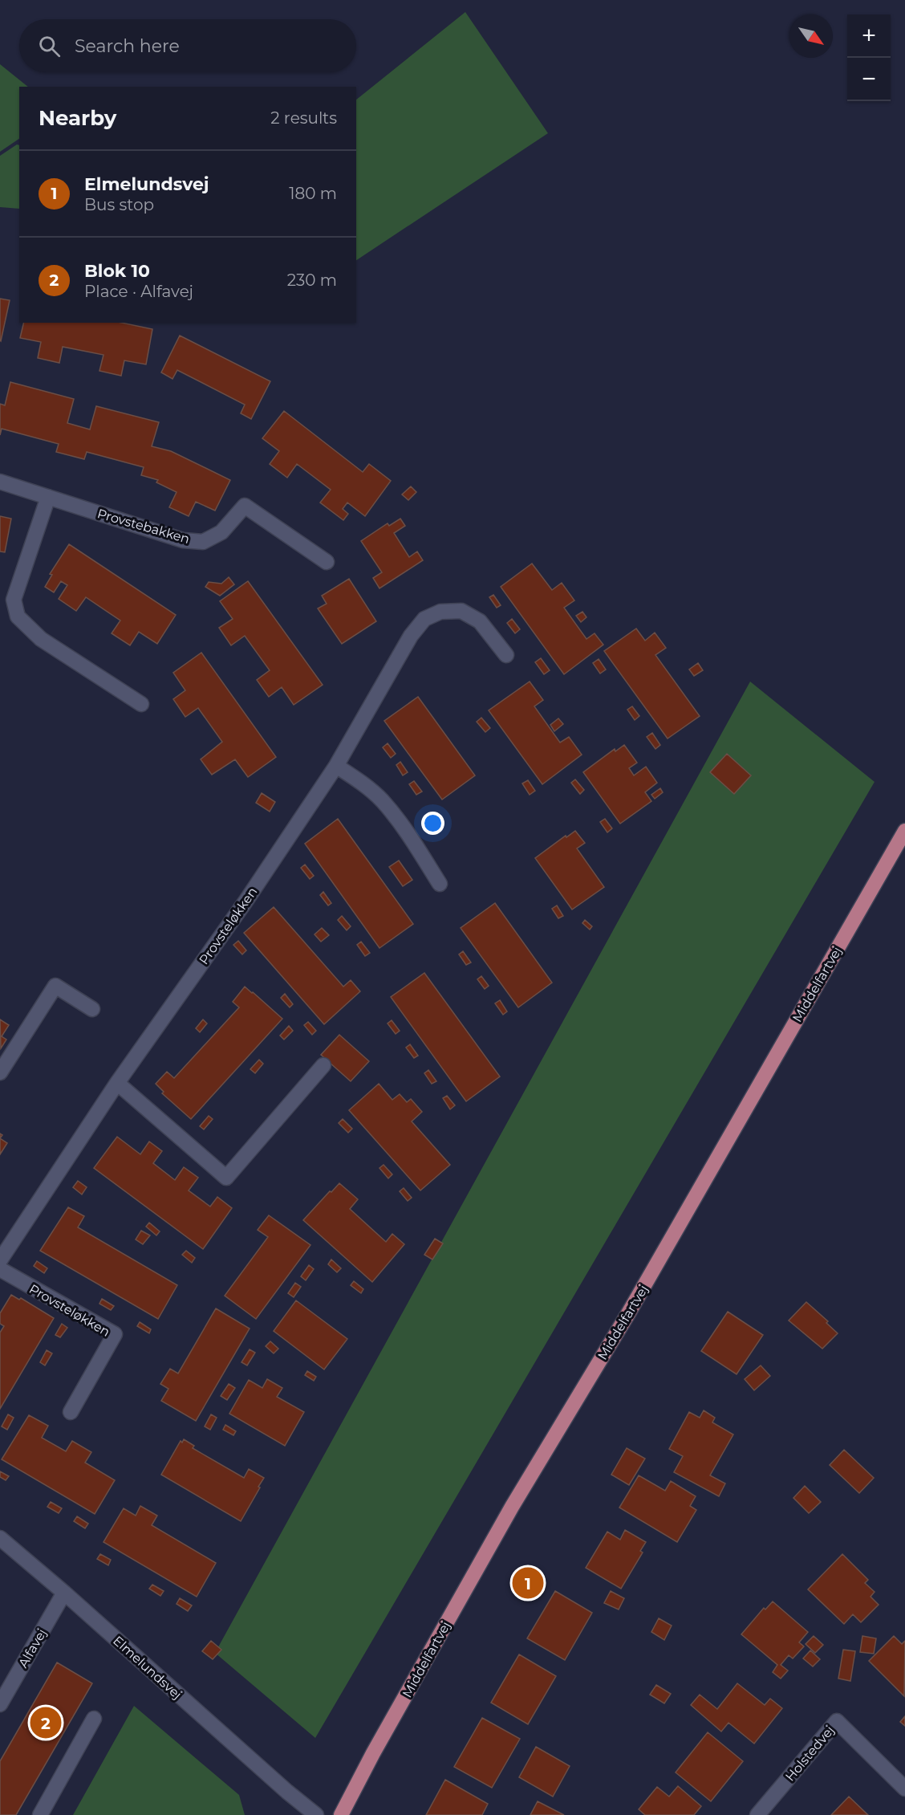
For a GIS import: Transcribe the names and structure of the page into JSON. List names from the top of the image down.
{
  "streets": {
    "main road": ["Middelfartvej"],
    "street": [
      "Provstebakken",
      "Provsteløkken",
      "Alfavej",
      "Elmelundsvej",
      "Holstedvej"
    ]
  },
  "crossings": [
    ["Alfavej", "Elmelundsvej"]
  ],
  "north": "bottom right",
  "page": {
    "map_buttons": ["+", "−"],
    "search": "Search here",
    "heading": ["Nearby", "2 results"],
    "list": [
      {
        "mark": "1",
        "name": "Elmelundsvej",
        "note": "Bus stop",
        "value": "180 m"
      },
      {
        "mark": "2",
        "name": "Blok 10",
        "note": "Place · Alfavej",
        "value": "230 m"
      }
    ],
    "pins": ["1", "2"]
  }
}
